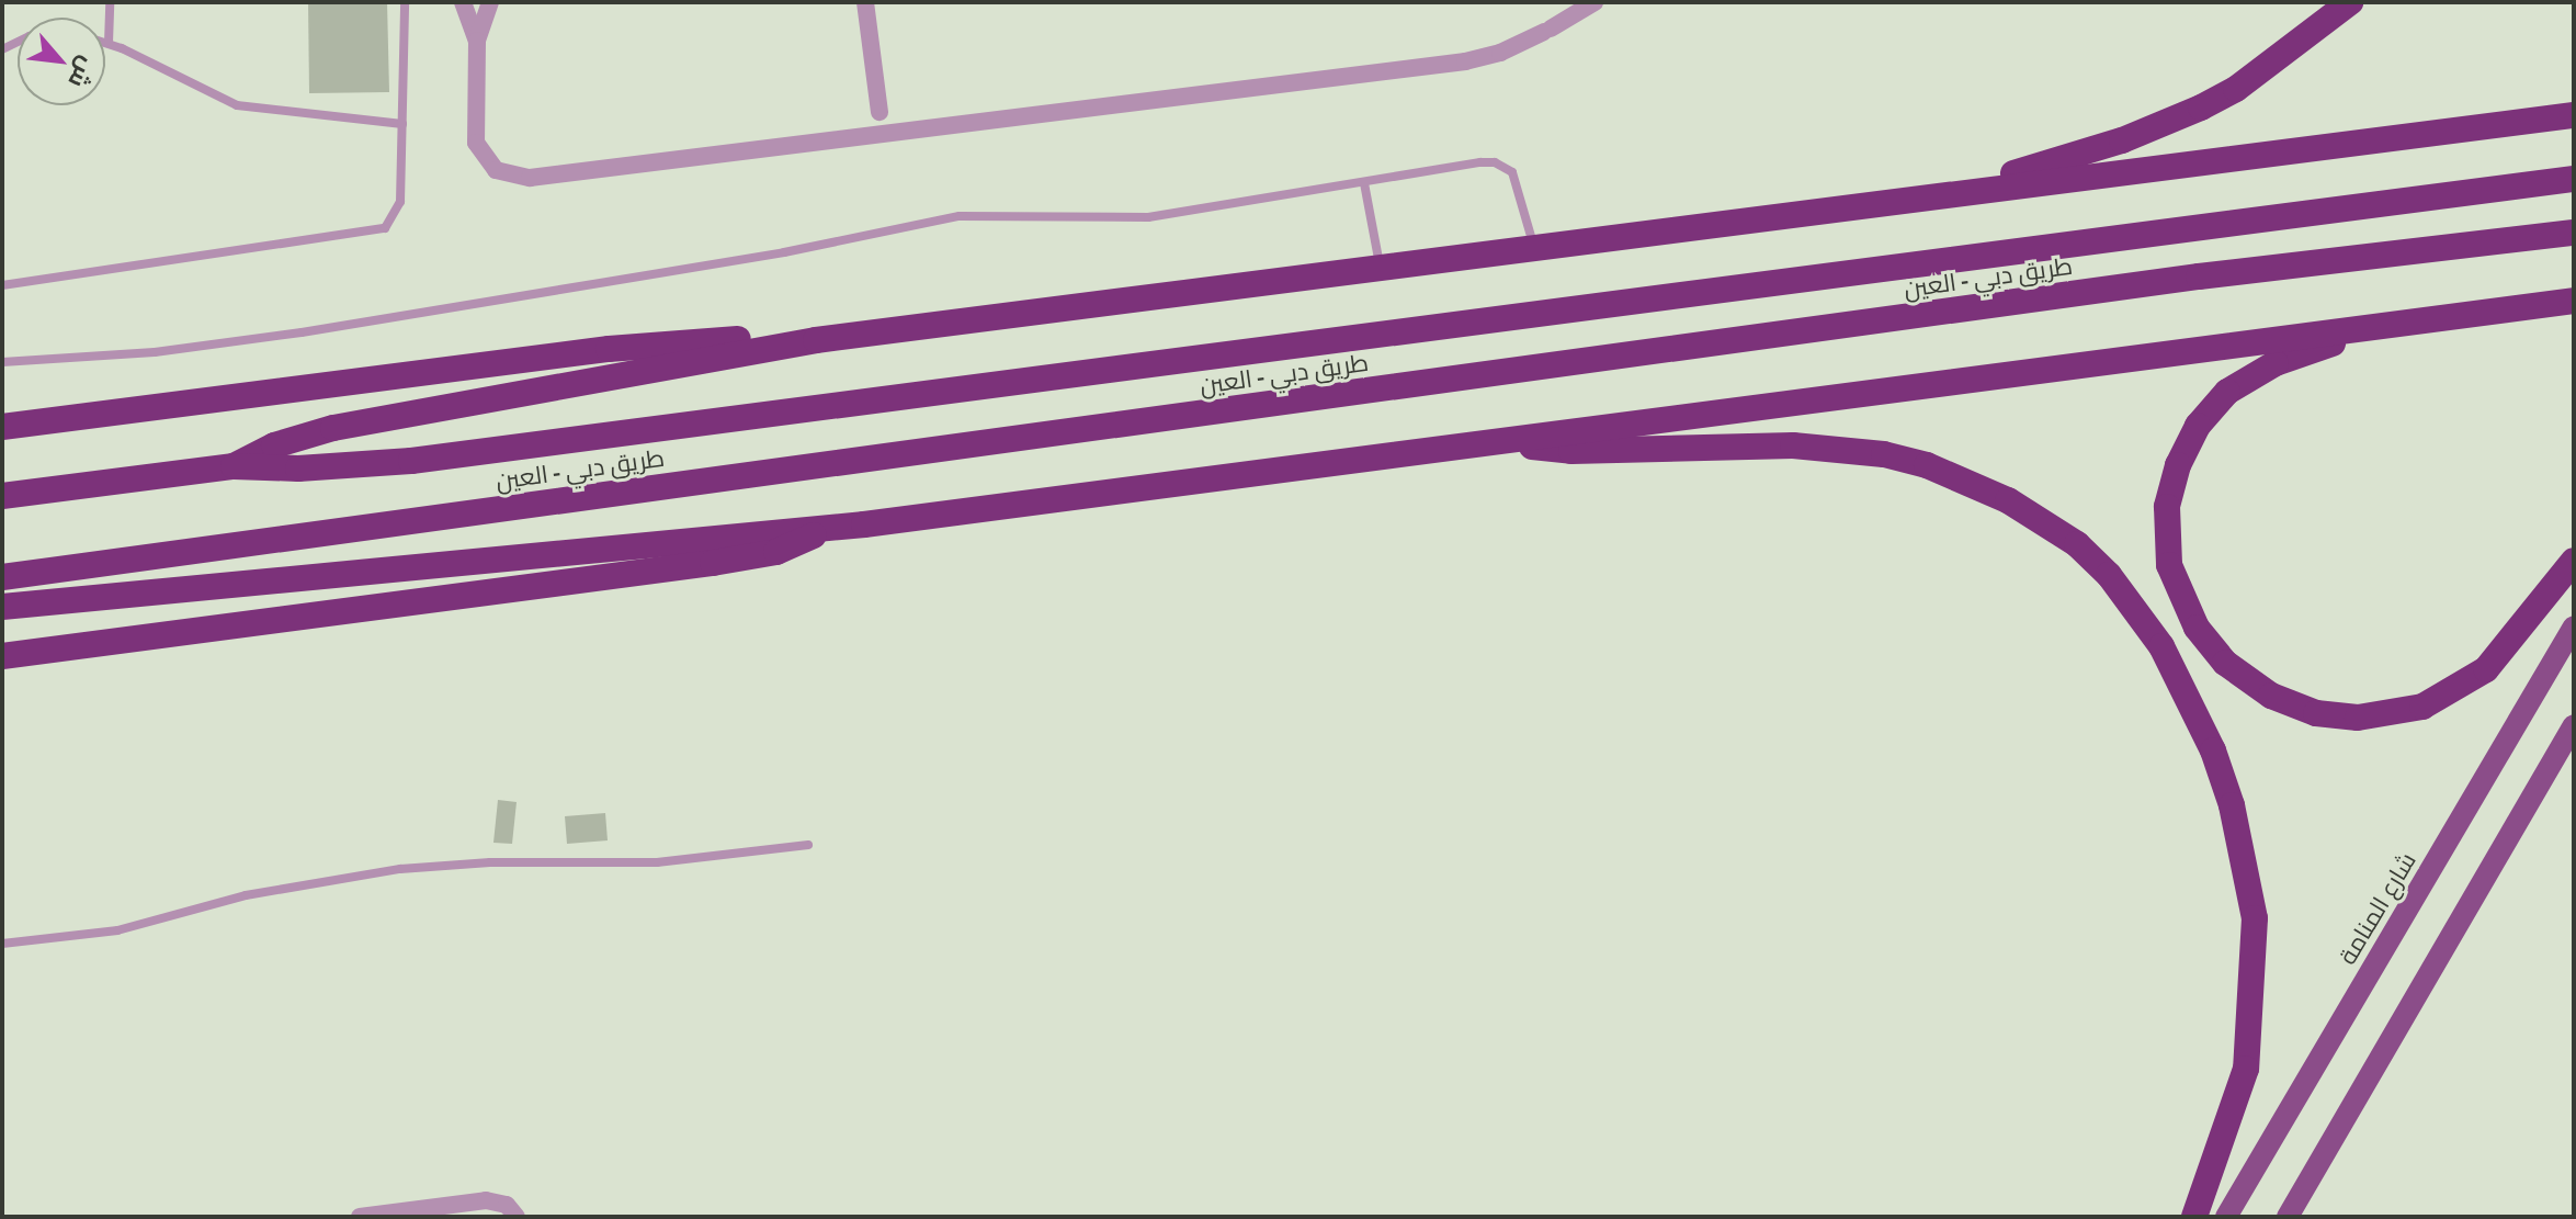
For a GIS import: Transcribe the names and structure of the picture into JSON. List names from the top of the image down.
{
  "streets": {
    "highway": ["طريق دبي - العين"],
    "main road": ["شارع المنامة"]
  },
  "north": "bottom right"
}
